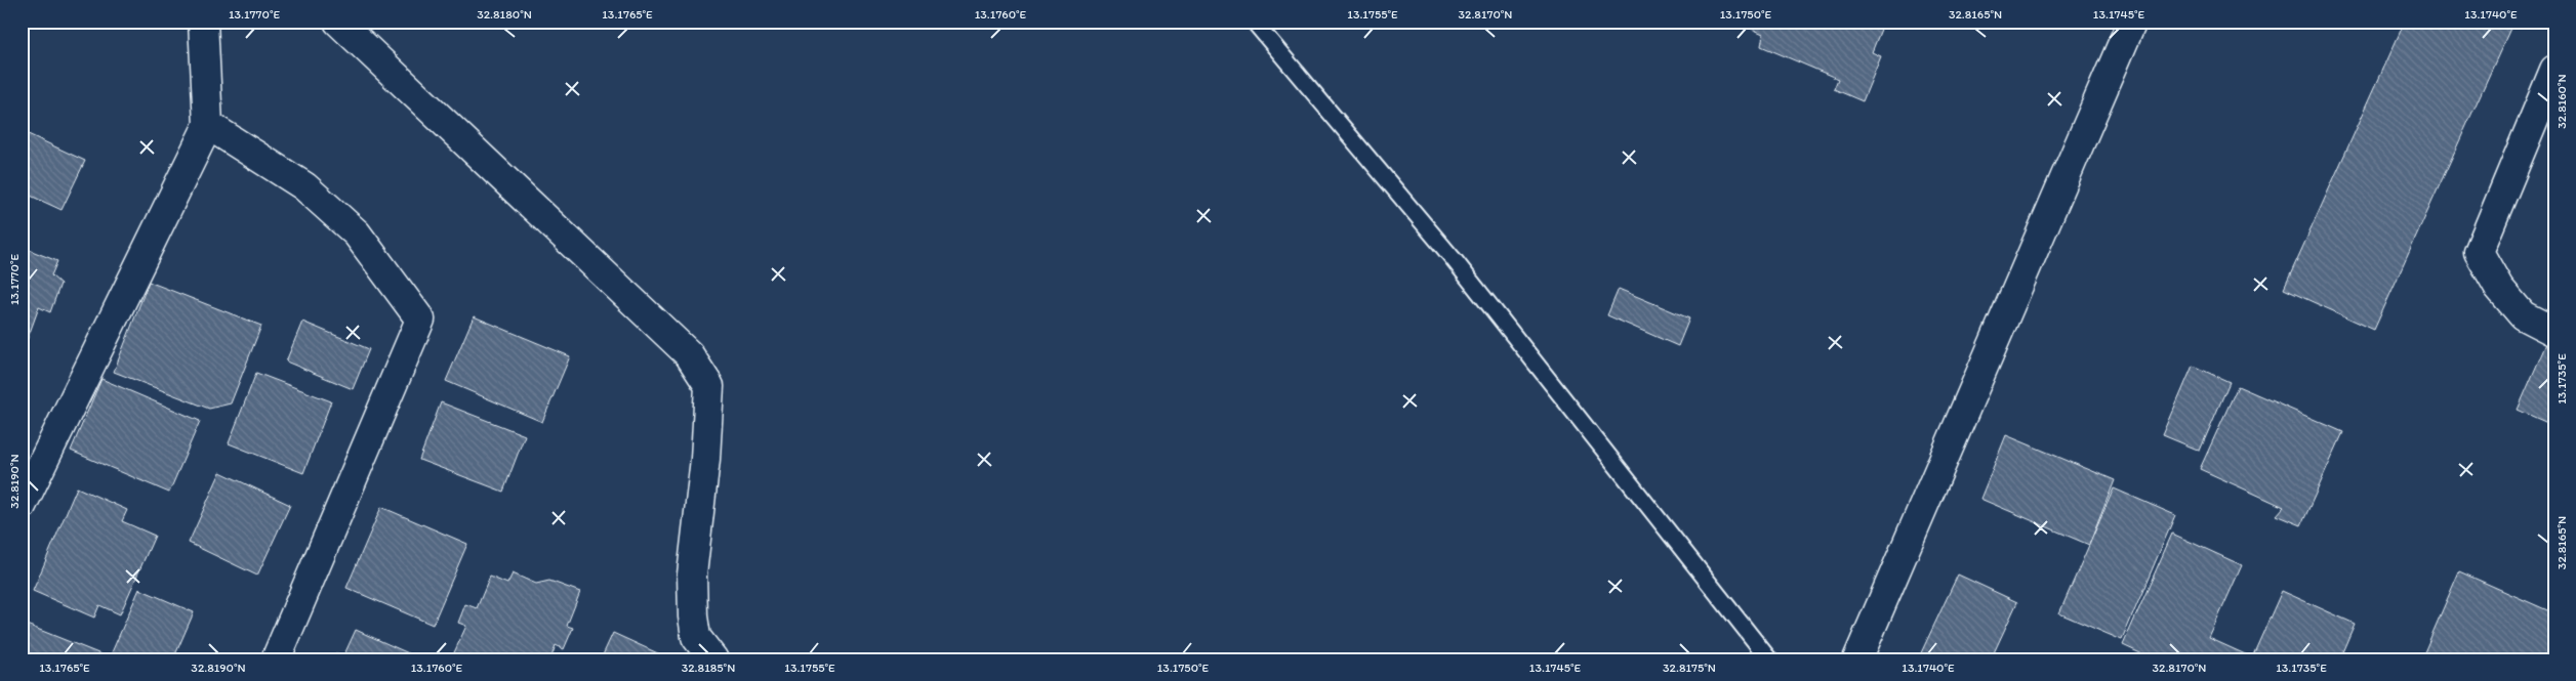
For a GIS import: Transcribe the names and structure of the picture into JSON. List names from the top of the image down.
{
  "coordinates": [
    "13.1770°E",
    "32.8180°N",
    "13.1765°E",
    "13.1760°E",
    "13.1755°E",
    "32.8170°N",
    "13.1750°E",
    "32.8165°N",
    "13.1745°E",
    "13.1740°E",
    "32.8160°N",
    "13.1735°E",
    "32.8190°N",
    "32.8185°N",
    "32.8175°N"
  ]
}
